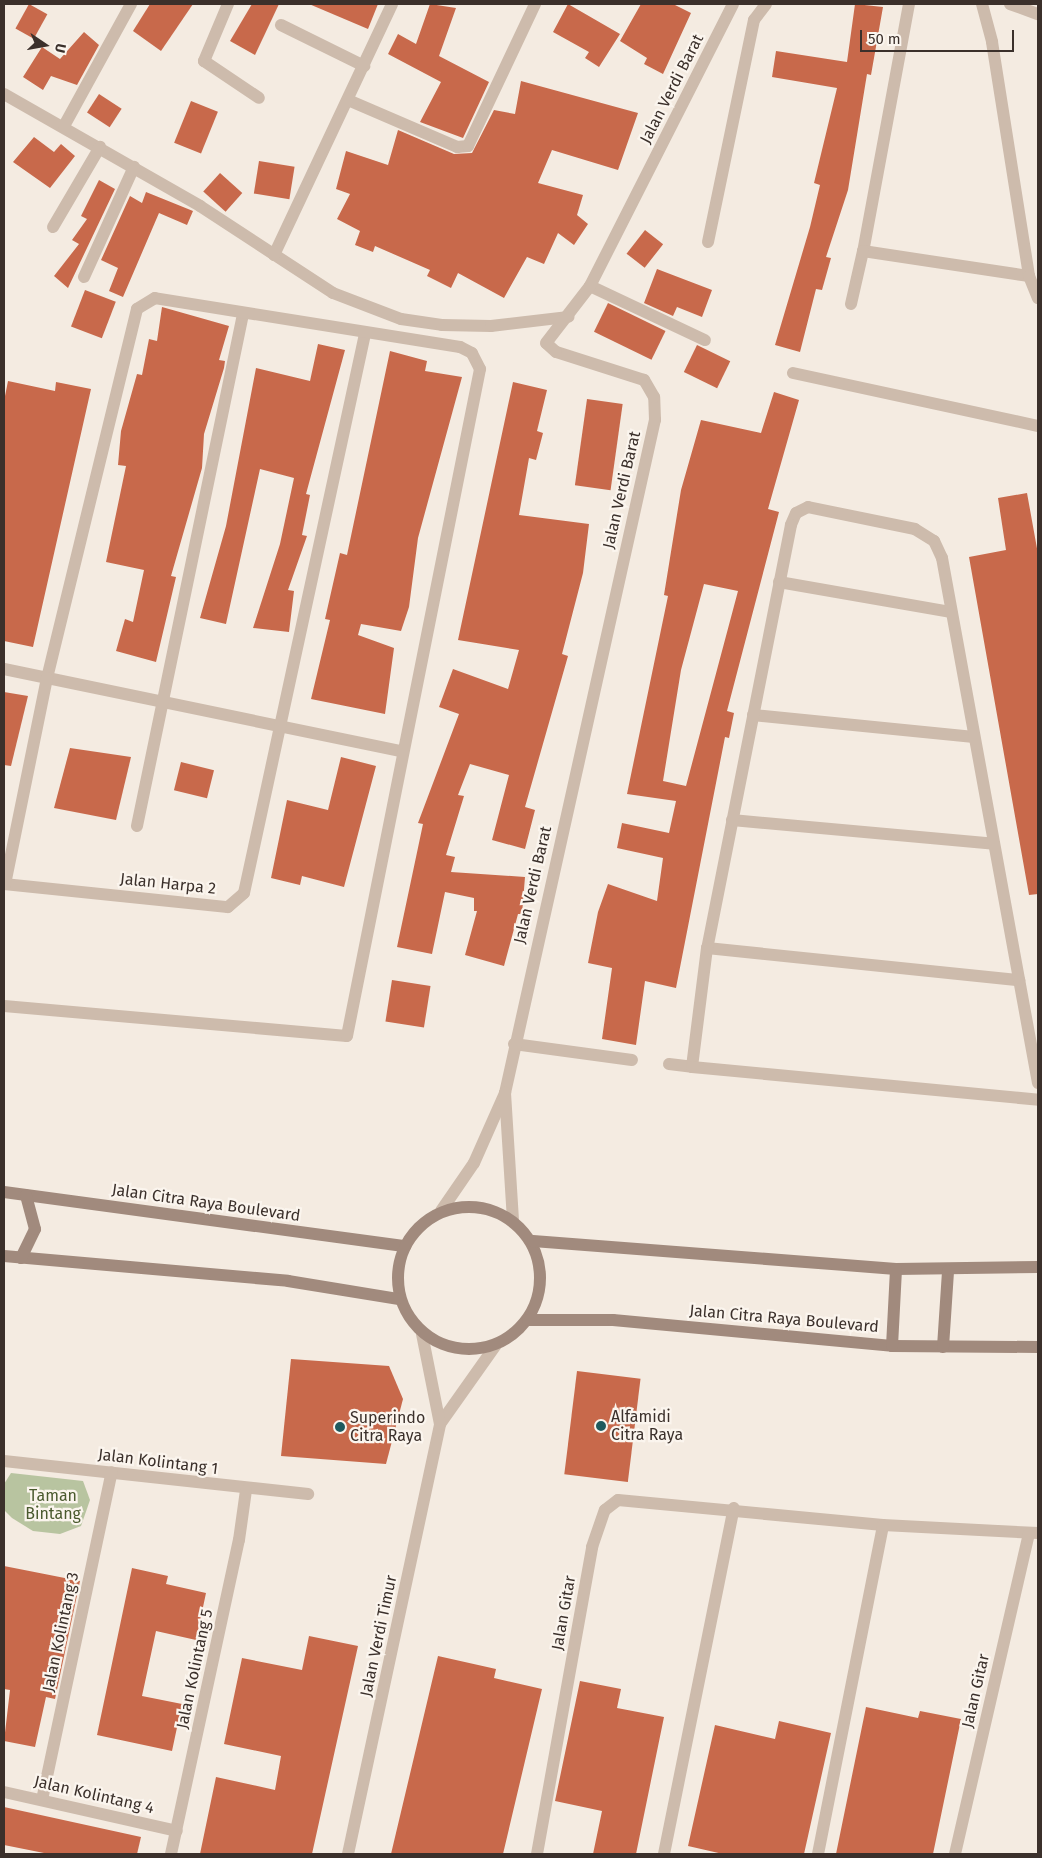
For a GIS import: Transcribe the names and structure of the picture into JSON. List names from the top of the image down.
{
  "streets": {
    "main road": ["Jalan Citra Raya Boulevard"],
    "street": [
      "Jalan Verdi Barat",
      "Jalan Harpa 2",
      "Jalan Kolintang 1",
      "Jalan Gitar",
      "Jalan Kolintang 3",
      "Jalan Verdi Timur",
      "Jalan Kolintang 5",
      "Jalan Kolintang 4"
    ]
  },
  "crossings": [
    ["Jalan Verdi Barat", "Jalan Citra Raya Boulevard"],
    ["Jalan Verdi Barat", "Jalan Verdi Timur"],
    ["Jalan Citra Raya Boulevard", "Jalan Verdi Timur"],
    ["Jalan Kolintang 1", "Jalan Kolintang 3"],
    ["Jalan Kolintang 1", "Jalan Kolintang 5"],
    ["Jalan Kolintang 3", "Jalan Kolintang 4"],
    ["Jalan Kolintang 5", "Jalan Kolintang 4"]
  ],
  "parks": ["Taman Bintang"],
  "places": ["Alfamidi Citra Raya", "Superindo Citra Raya"],
  "scale_bar": "50 m",
  "north": "right"
}
